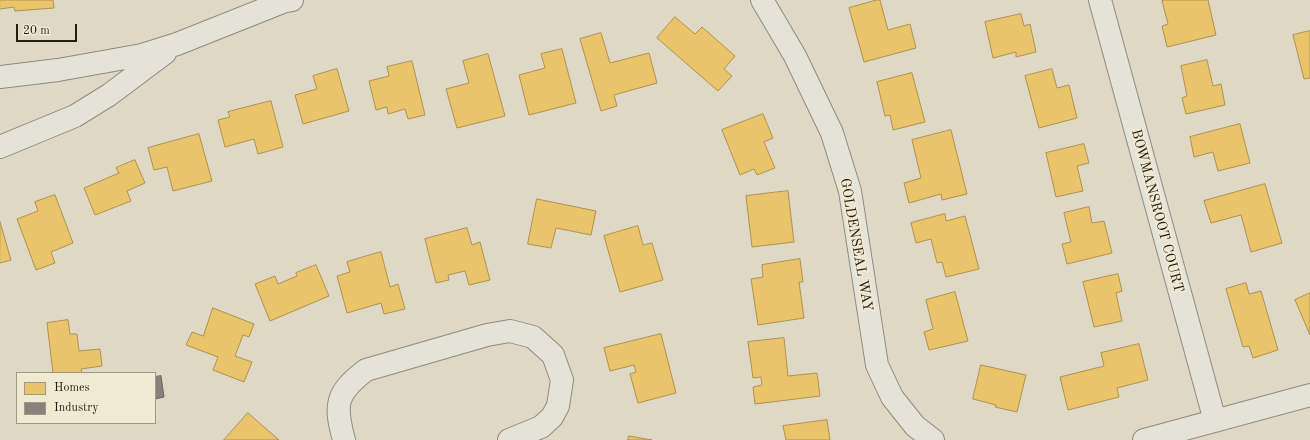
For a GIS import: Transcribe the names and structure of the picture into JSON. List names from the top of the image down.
{
  "streets": {
    "street": ["BOWMANSROOT COURT", "GOLDENSEAL WAY"]
  },
  "legend": ["Homes", "Industry"],
  "scale_bar": "20 m"
}
